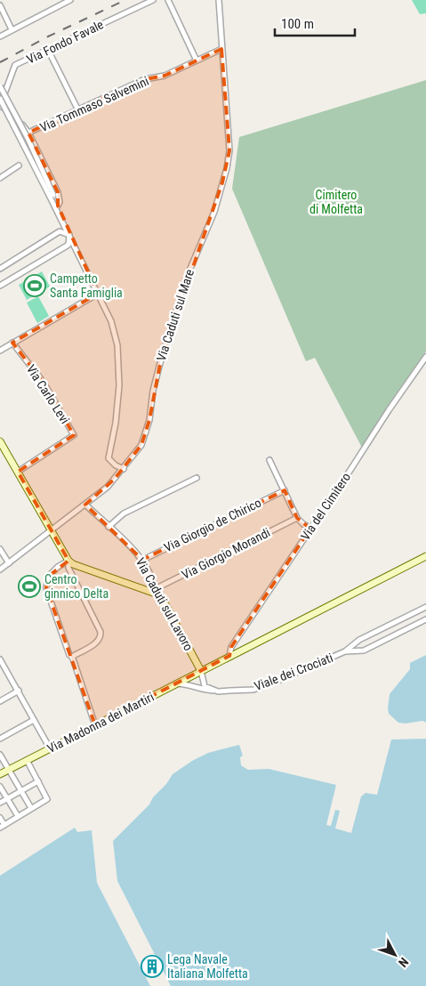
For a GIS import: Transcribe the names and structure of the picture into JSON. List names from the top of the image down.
{
  "streets": {
    "main road": ["Via Caduti sul Lavoro", "Via Madonna dei Martiri"],
    "street": [
      "Via Fondo Favale",
      "Via Tommaso Salvemini",
      "Via Caduti sul Mare",
      "Via Carlo Levi",
      "Via del Cimitero",
      "Via Giorgio de Chirico",
      "Via Giorgio Morandi",
      "Viale dei Crociati"
    ]
  },
  "crossings": [
    ["Via Fondo Favale", "Via Tommaso Salvemini"],
    ["Via Tommaso Salvemini", "Via Caduti sul Mare"],
    ["Via Caduti sul Mare", "Via Caduti sul Lavoro"],
    ["Via del Cimitero", "Via Madonna dei Martiri"],
    ["Via Giorgio de Chirico", "Via Caduti sul Lavoro"],
    ["Via Giorgio Morandi", "Via Caduti sul Lavoro"],
    ["Via Caduti sul Lavoro", "Via Madonna dei Martiri"],
    ["Viale dei Crociati", "Via Madonna dei Martiri"]
  ],
  "parks": ["Cimitero di Molfetta"],
  "places": {
    "sports": ["Campetto Santa Famiglia", "Centro ginnico Delta"],
    "building": ["Lega Navale Italiana Molfetta"]
  },
  "scale_bar": "100 m",
  "north": "bottom right"
}
